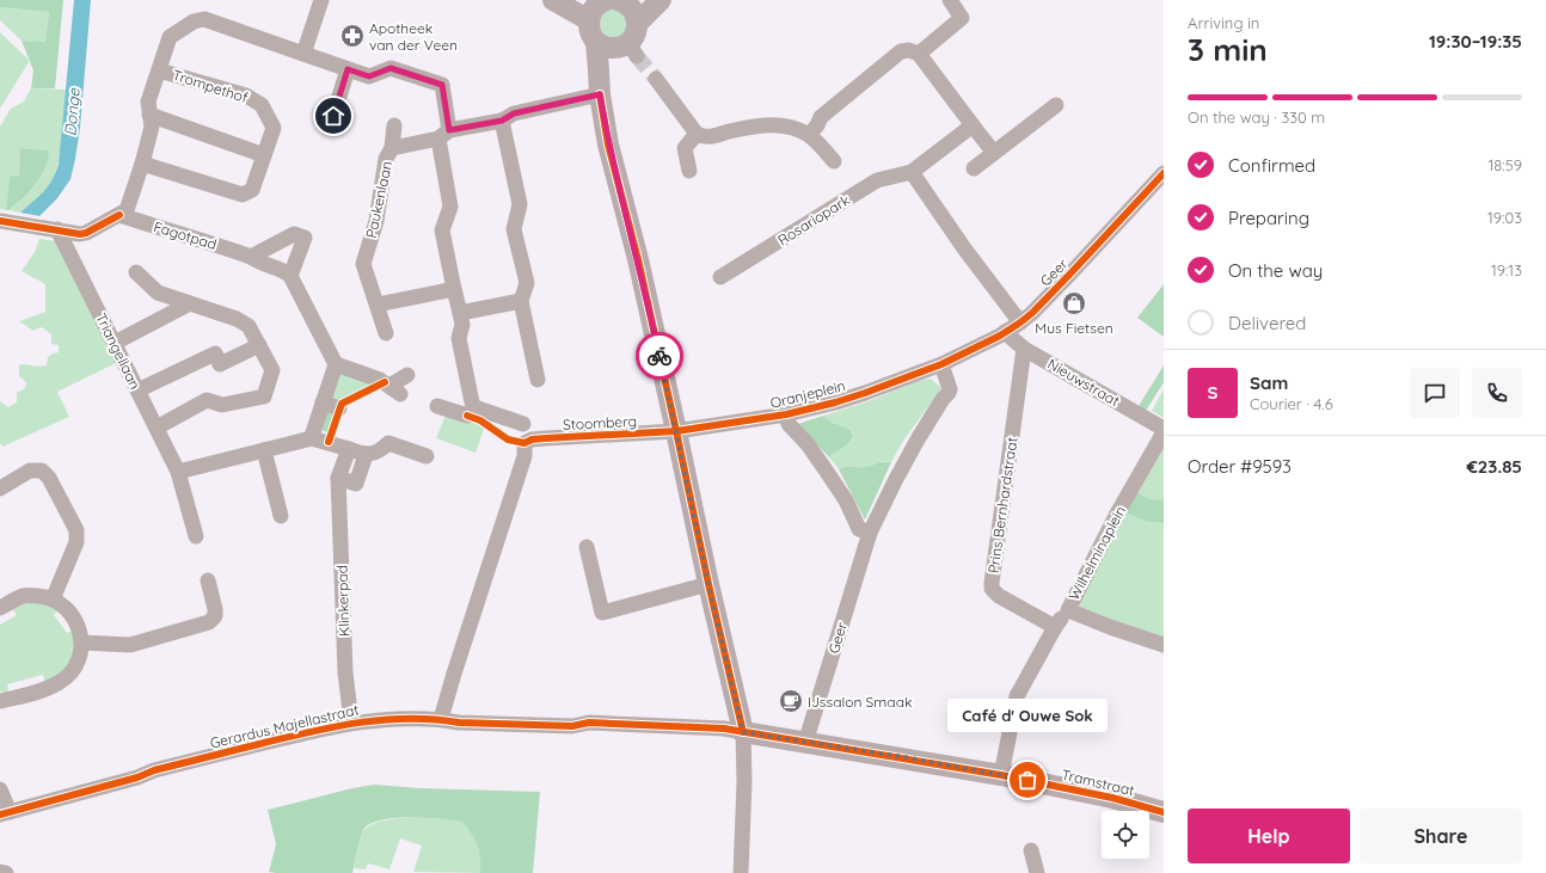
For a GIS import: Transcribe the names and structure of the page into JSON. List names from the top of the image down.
{
  "streets": {
    "street": [
      "Trompethof",
      "Paukenlaan",
      "Rosariopark",
      "Fagotpad",
      "Geer",
      "Triangellaan",
      "Nieuwstraat",
      "Oranjeplein",
      "Stoomberg",
      "Prins Bernhardstraat",
      "Wilhelminaplein",
      "Klinkerpad",
      "Gerardus Majellastraat",
      "Tramstraat"
    ]
  },
  "crossings": [
    ["Geer", "Nieuwstraat"],
    ["Geer", "Oranjeplein"],
    ["Geer", "Tramstraat"],
    ["Nieuwstraat", "Prins Bernhardstraat"],
    ["Oranjeplein", "Stoomberg"],
    ["Stoomberg", "Gerardus Majellastraat"],
    ["Klinkerpad", "Gerardus Majellastraat"],
    ["Gerardus Majellastraat", "Tramstraat"]
  ],
  "water": ["Donge"],
  "places": {
    "pharmacy": ["Apotheek van der Veen"],
    "shop": ["Mus Fietsen"],
    "cafe": ["IJssalon Smaak"],
    "other": ["Café d' Ouwe Sok"]
  },
  "page": {
    "heading": ["3 min", "Arriving in", "19:30–19:35"],
    "panel": [
      "Sam",
      "Courier · 4.6",
      "Order #9593",
      "€23.85"
    ],
    "bar": "On the way · 330 m",
    "list": [
      ["Confirmed", "18:59"],
      ["Preparing", "19:03"],
      ["On the way", "19:13"],
      "Delivered"
    ],
    "round": "S",
    "bubble": "Café d' Ouwe Sok",
    "buttons": ["Help", "Share"]
  }
}
